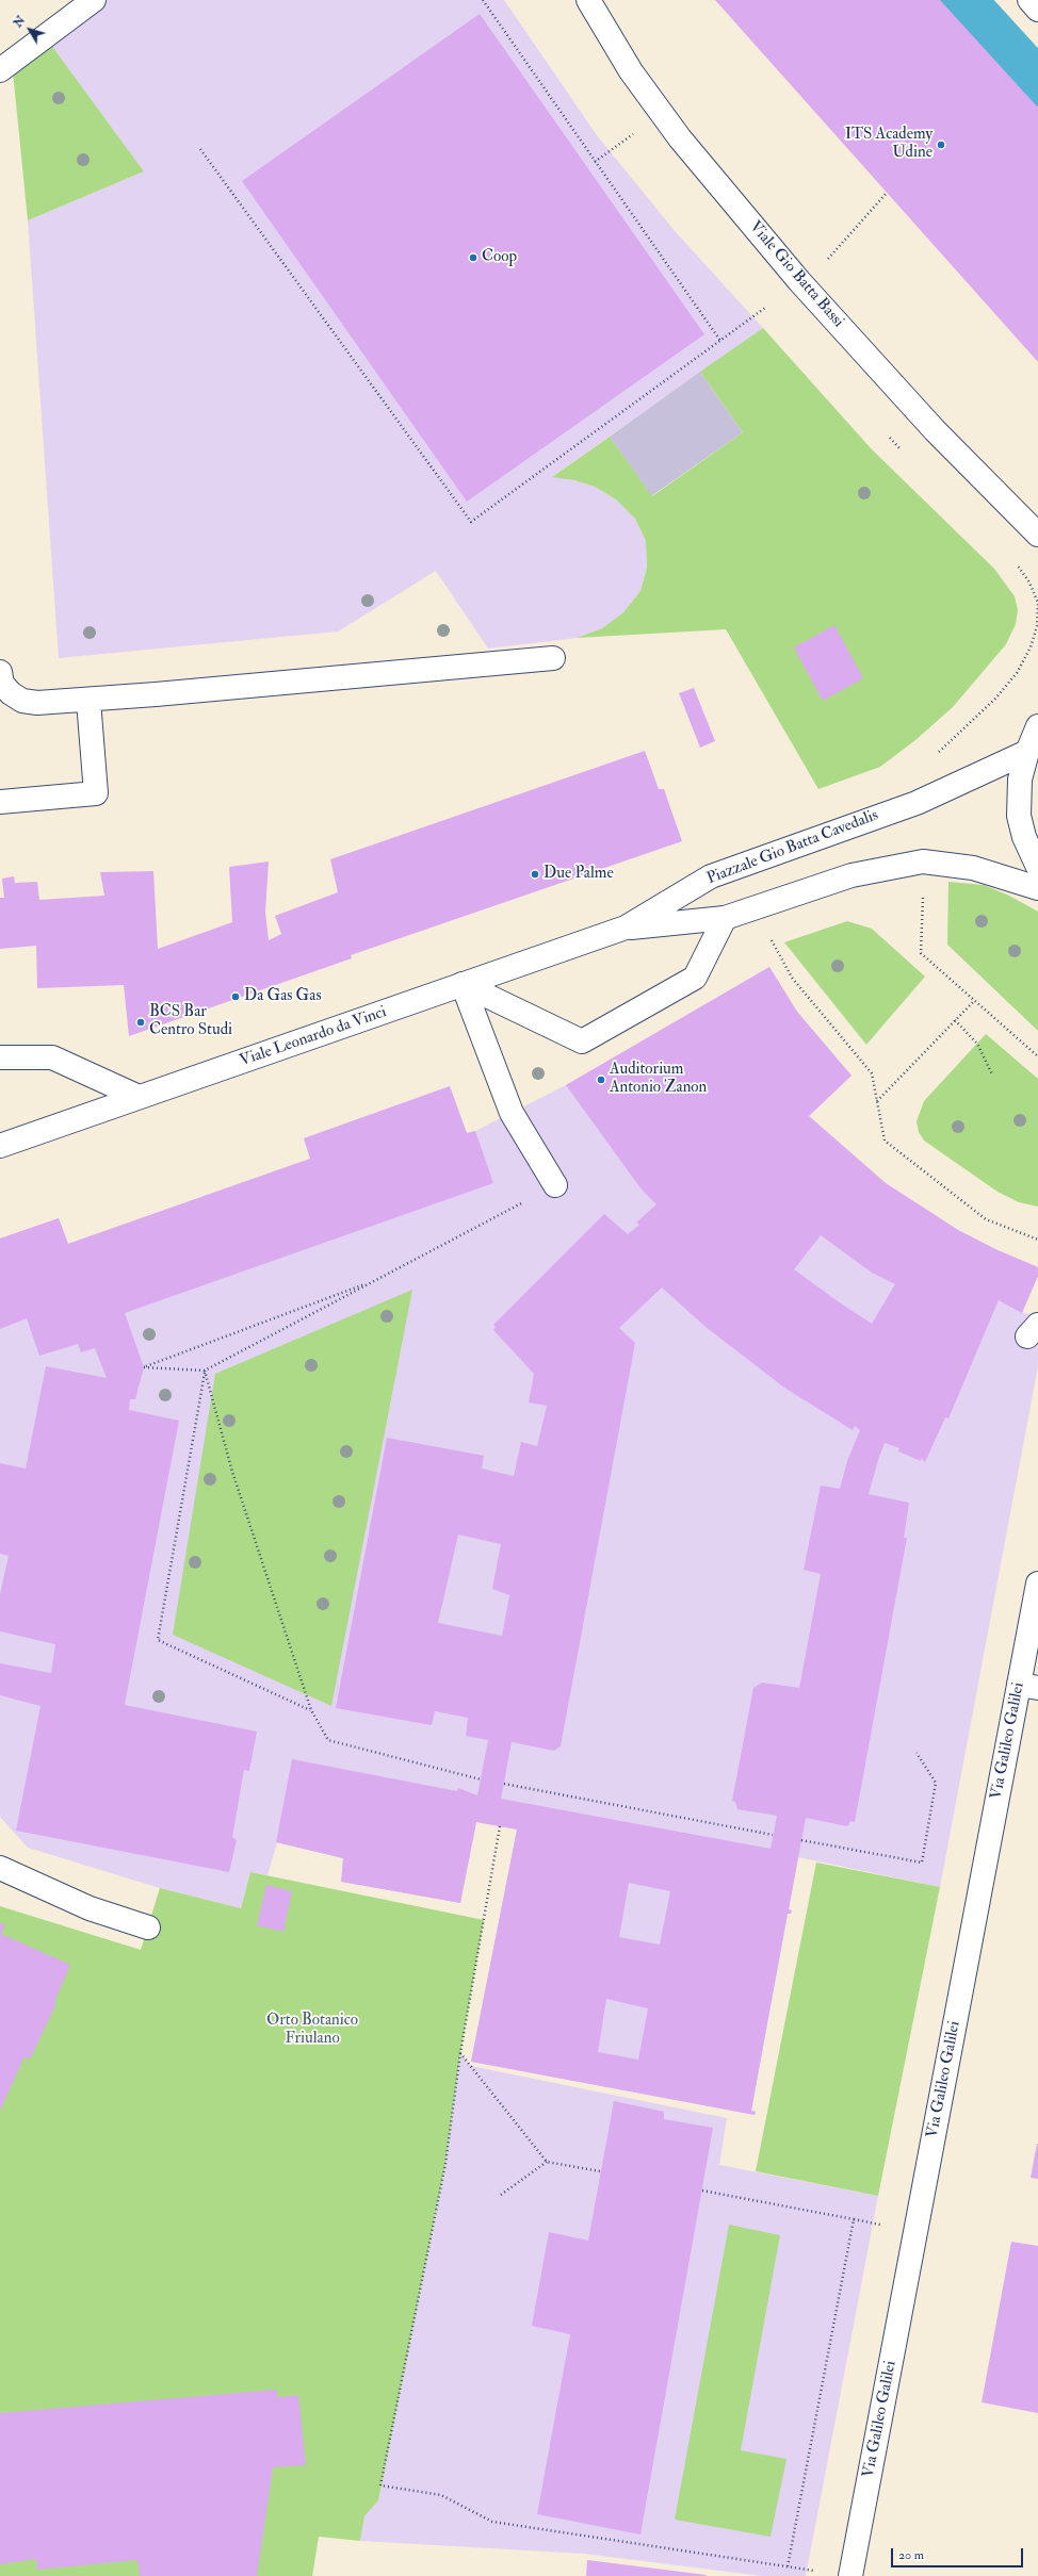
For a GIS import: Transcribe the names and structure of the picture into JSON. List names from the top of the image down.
{
  "streets": {
    "main road": [
      "Viale Gio Batta Bassi",
      "Piazzale Gio Batta Cavedalis",
      "Viale Leonardo da Vinci",
      "Via Galileo Galilei"
    ]
  },
  "crossings": [
    ["Piazzale Gio Batta Cavedalis", "Viale Leonardo da Vinci"]
  ],
  "parks": ["Orto Botanico Friulano"],
  "places": [
    "ITS Academy Udine",
    "Coop",
    "Due Palme",
    "Da Gas Gas",
    "BCS Bar Centro Studi",
    "Auditorium Antonio Zanon"
  ],
  "scale_bar": "20 m",
  "north": "top left"
}
